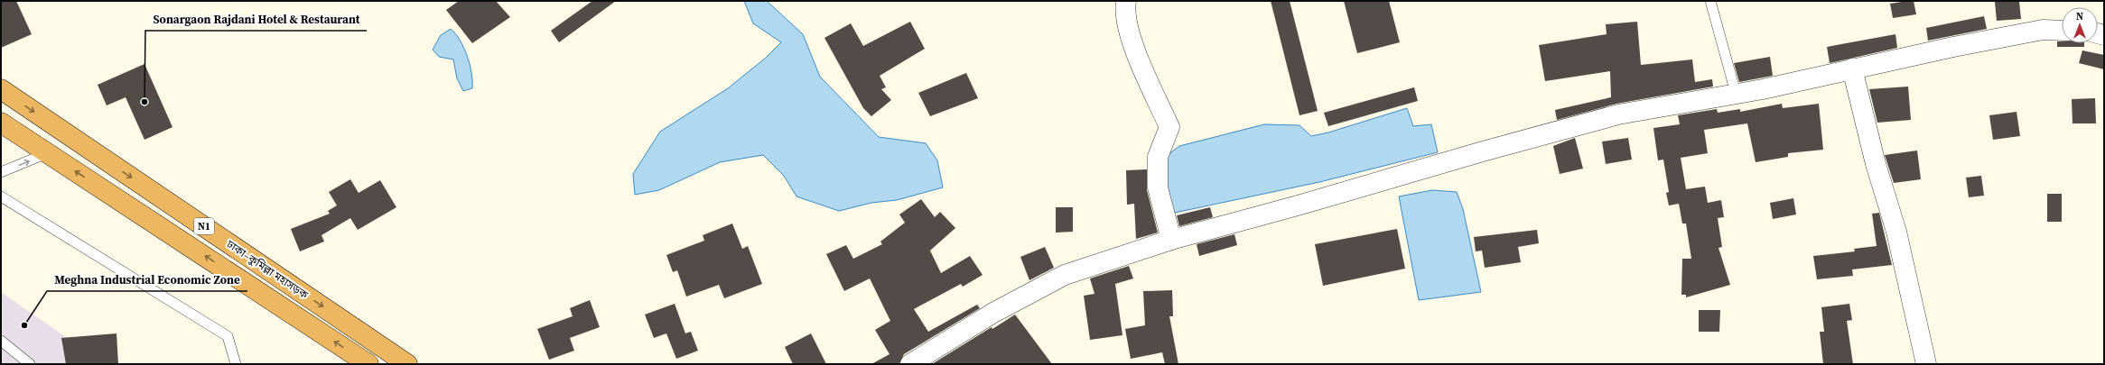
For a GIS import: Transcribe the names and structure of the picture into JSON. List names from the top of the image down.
{
  "streets": {
    "highway": ["N1", "ঢাকা–কুমিল্লা মহাসড়ক"]
  },
  "places": ["Sonargaon Rajdani Hotel & Restaurant", "Meghna Industrial Economic Zone"],
  "north": "top"
}
